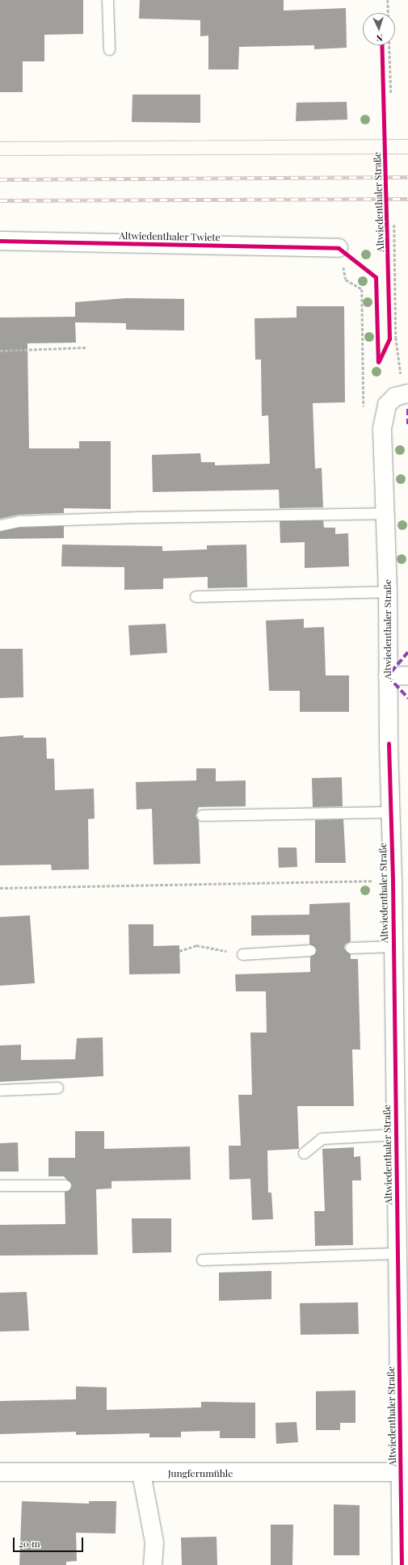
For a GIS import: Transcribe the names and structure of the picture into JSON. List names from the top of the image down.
{
  "streets": {
    "street": ["Altwiedenthaler Straße", "Altwiedenthaler Twiete", "Jungfernmühle"]
  },
  "crossings": [
    ["Altwiedenthaler Straße", "Jungfernmühle"]
  ],
  "scale_bar": "20 m",
  "north": "bottom"
}
